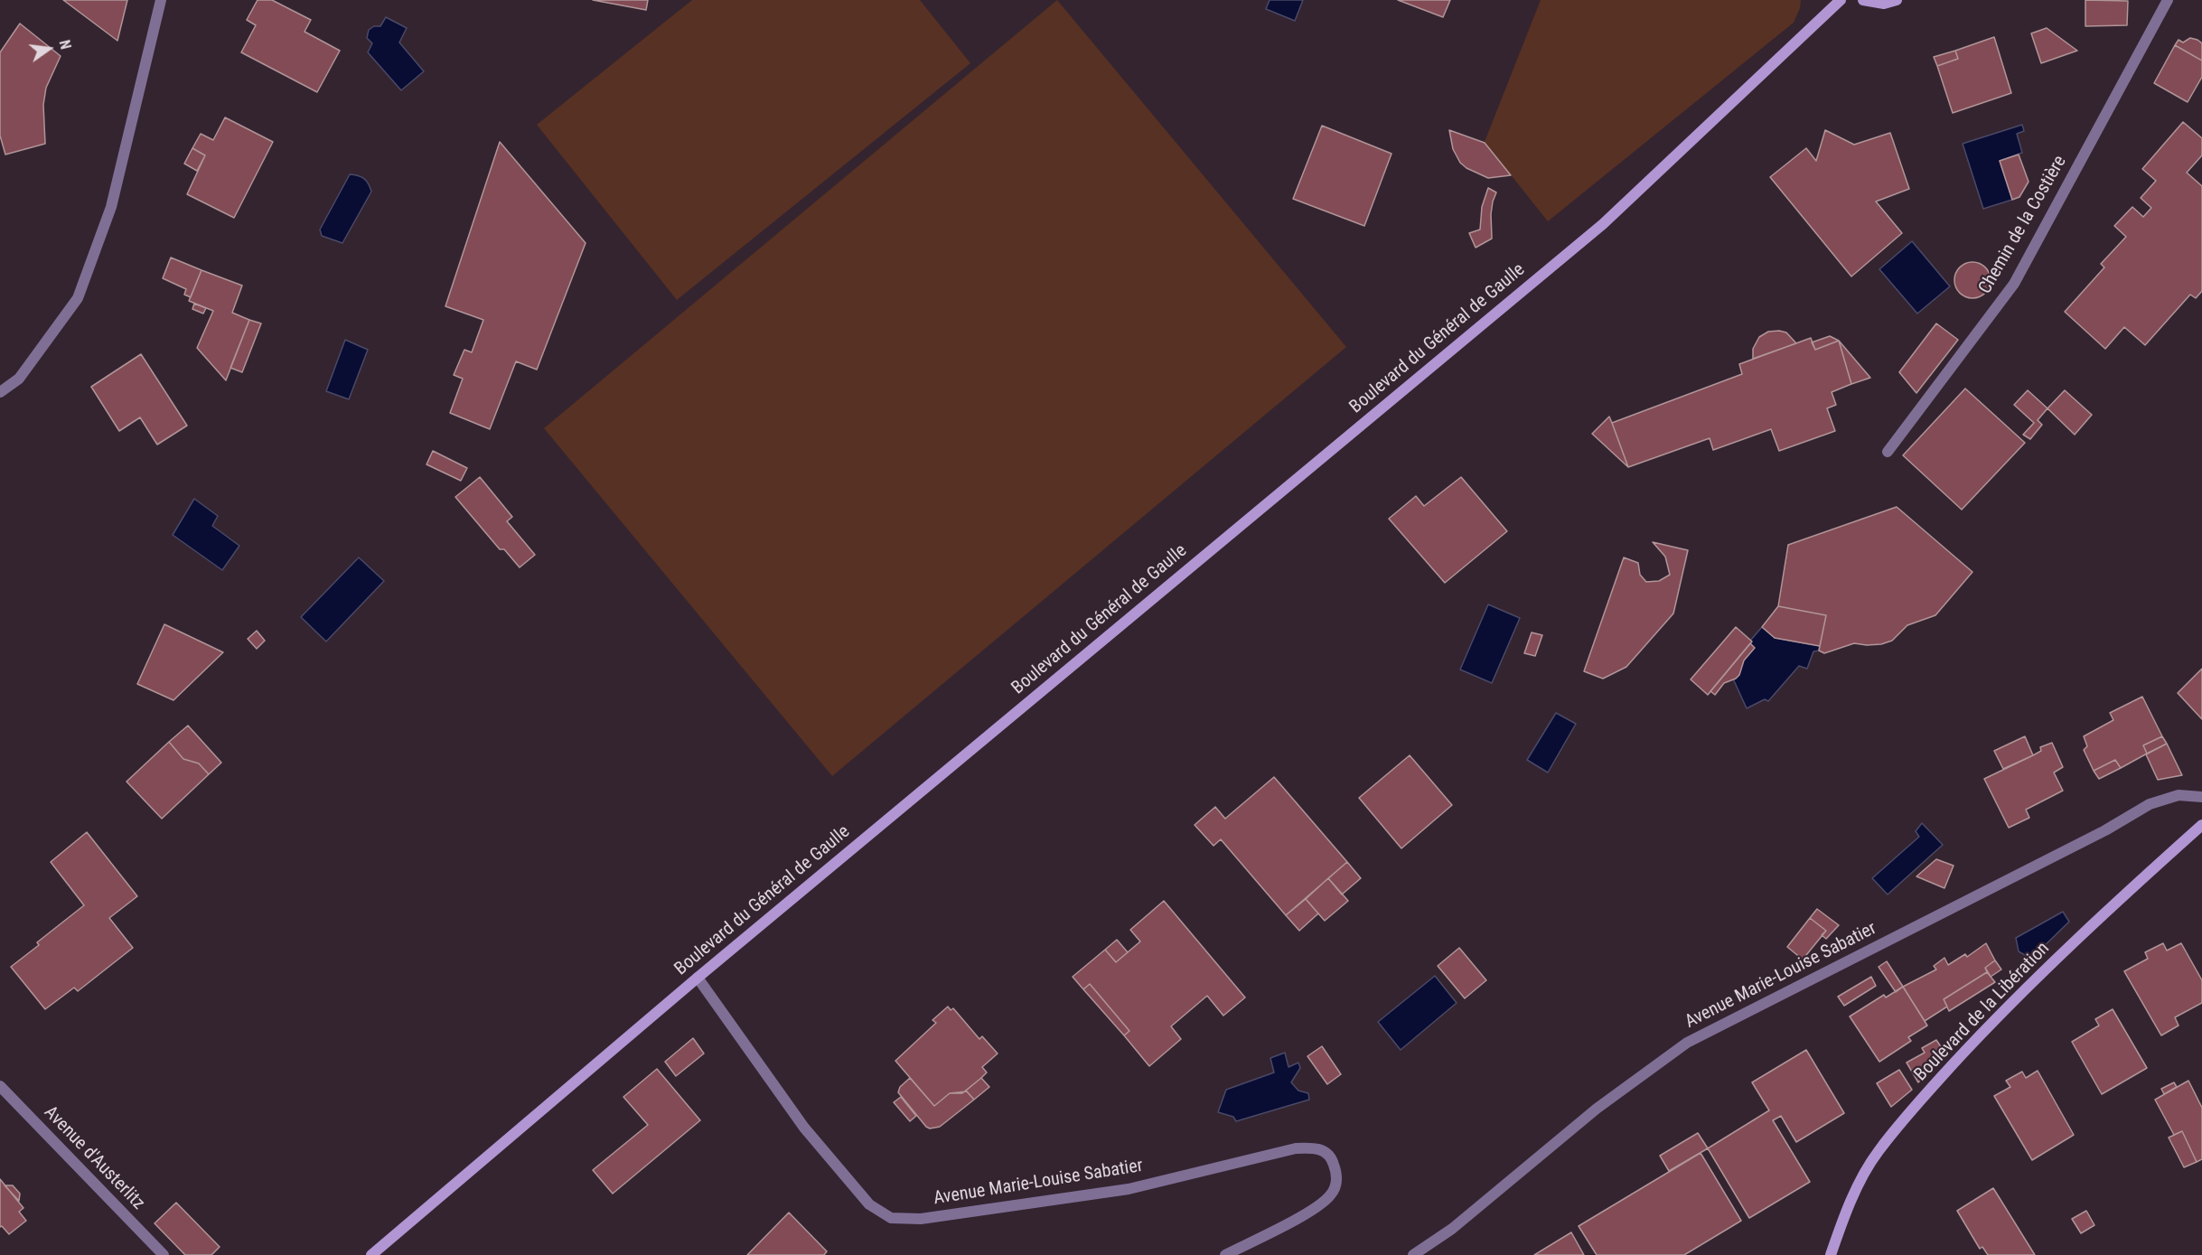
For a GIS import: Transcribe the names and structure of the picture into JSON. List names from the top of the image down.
{
  "streets": {
    "street": [
      "Chemin de la Costière",
      "Boulevard du Général de Gaulle",
      "Avenue Marie-Louise Sabatier",
      "Boulevard de la Libération",
      "Avenue d'Austerlitz"
    ]
  },
  "crossings": [
    ["Boulevard du Général de Gaulle", "Avenue Marie-Louise Sabatier"]
  ],
  "north": "right"
}
